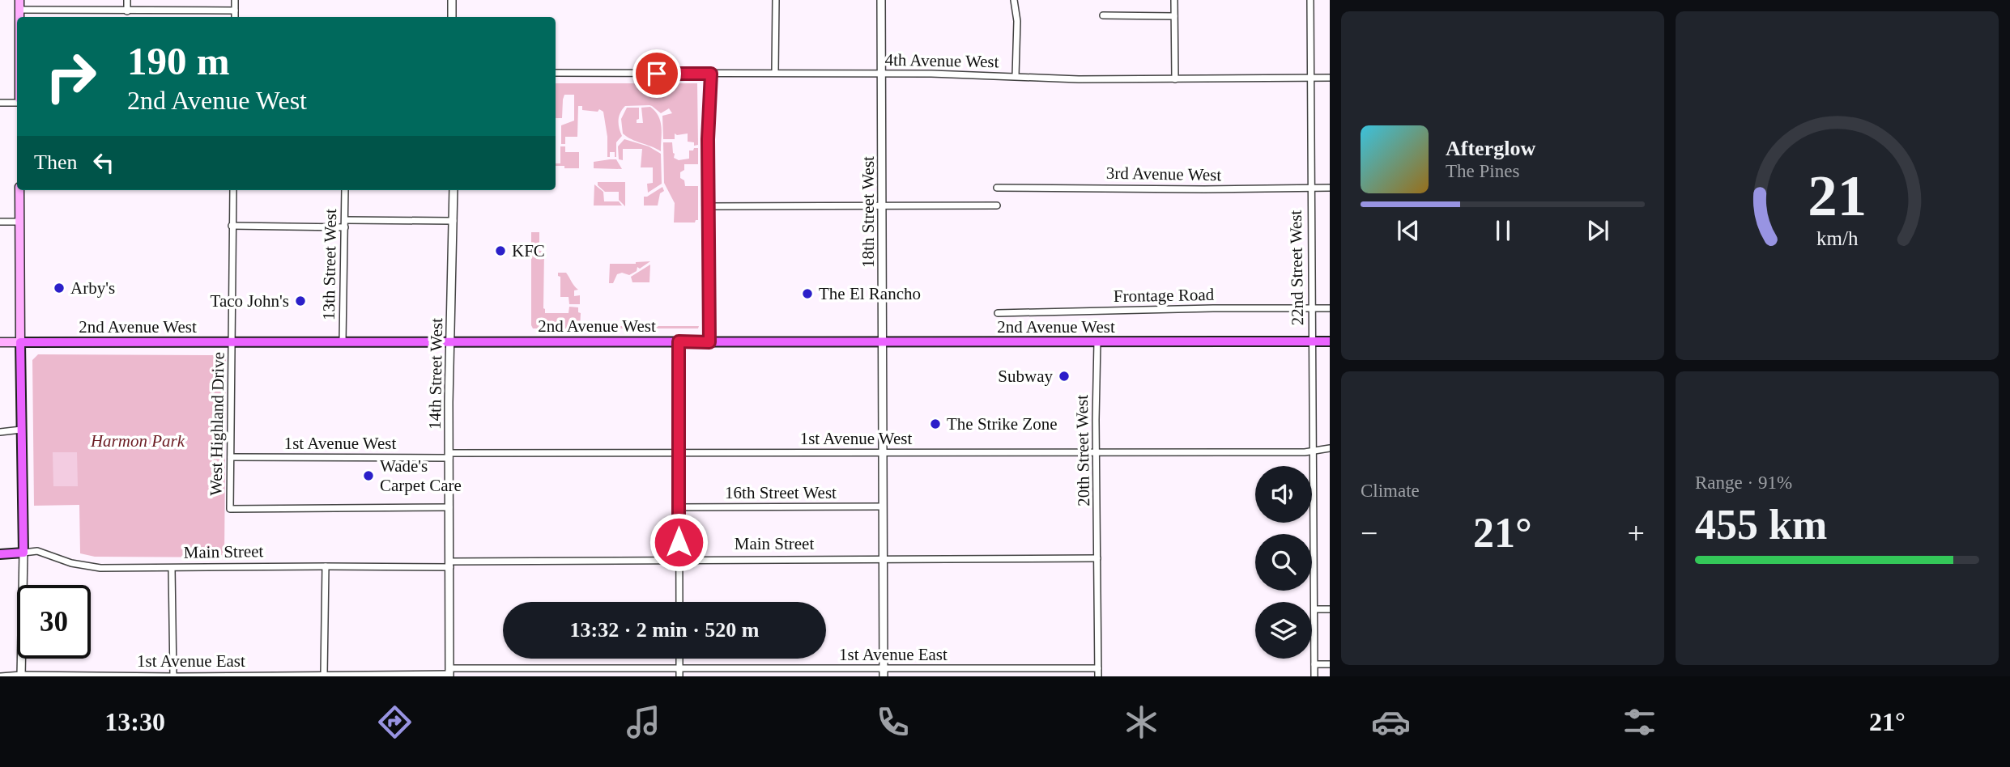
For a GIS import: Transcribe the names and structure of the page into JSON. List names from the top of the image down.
{
  "streets": {
    "main road": ["2nd Avenue West", "Main Street"],
    "street": [
      "4th Avenue West",
      "3rd Avenue West",
      "18th Street West",
      "13th Street West",
      "22nd Street West",
      "Frontage Road",
      "14th Street West",
      "West Highland Drive",
      "1st Avenue West",
      "20th Street West",
      "16th Street West",
      "1st Avenue East"
    ]
  },
  "crossings": [
    ["4th Avenue West", "18th Street West"],
    ["4th Avenue West", "22nd Street West"],
    ["3rd Avenue West", "22nd Street West"],
    ["18th Street West", "2nd Avenue West"],
    ["18th Street West", "1st Avenue West"],
    ["18th Street West", "16th Street West"],
    ["18th Street West", "Main Street"],
    ["18th Street West", "1st Avenue East"],
    ["13th Street West", "2nd Avenue West"],
    ["22nd Street West", "Frontage Road"],
    ["22nd Street West", "2nd Avenue West"],
    ["22nd Street West", "1st Avenue West"],
    ["2nd Avenue West", "14th Street West"],
    ["2nd Avenue West", "West Highland Drive"],
    ["2nd Avenue West", "20th Street West"],
    ["14th Street West", "West Highland Drive"],
    ["14th Street West", "1st Avenue West"],
    ["14th Street West", "Main Street"],
    ["14th Street West", "1st Avenue East"],
    ["West Highland Drive", "1st Avenue West"],
    ["1st Avenue West", "20th Street West"],
    ["20th Street West", "Main Street"],
    ["20th Street West", "1st Avenue East"]
  ],
  "parks": ["Harmon Park"],
  "places": [
    "KFC",
    "Arby's",
    "The El Rancho",
    "Taco John's",
    "Subway",
    "The Strike Zone",
    "Wade's Carpet Care"
  ],
  "page": {
    "turn": ["190 m", "2nd Avenue West"],
    "song": ["Afterglow", "The Pines"],
    "then": "Then",
    "tile": [
      "Climate",
      ["Range · 91%", "455 km"]
    ],
    "heat": ["−", "21°", "+"],
    "limit": "30",
    "trip": "13:32 · 2 min · 520 m",
    "tabs": ["13:30", "21°"],
    "gauge": ["21", "km/h"]
  }
}
